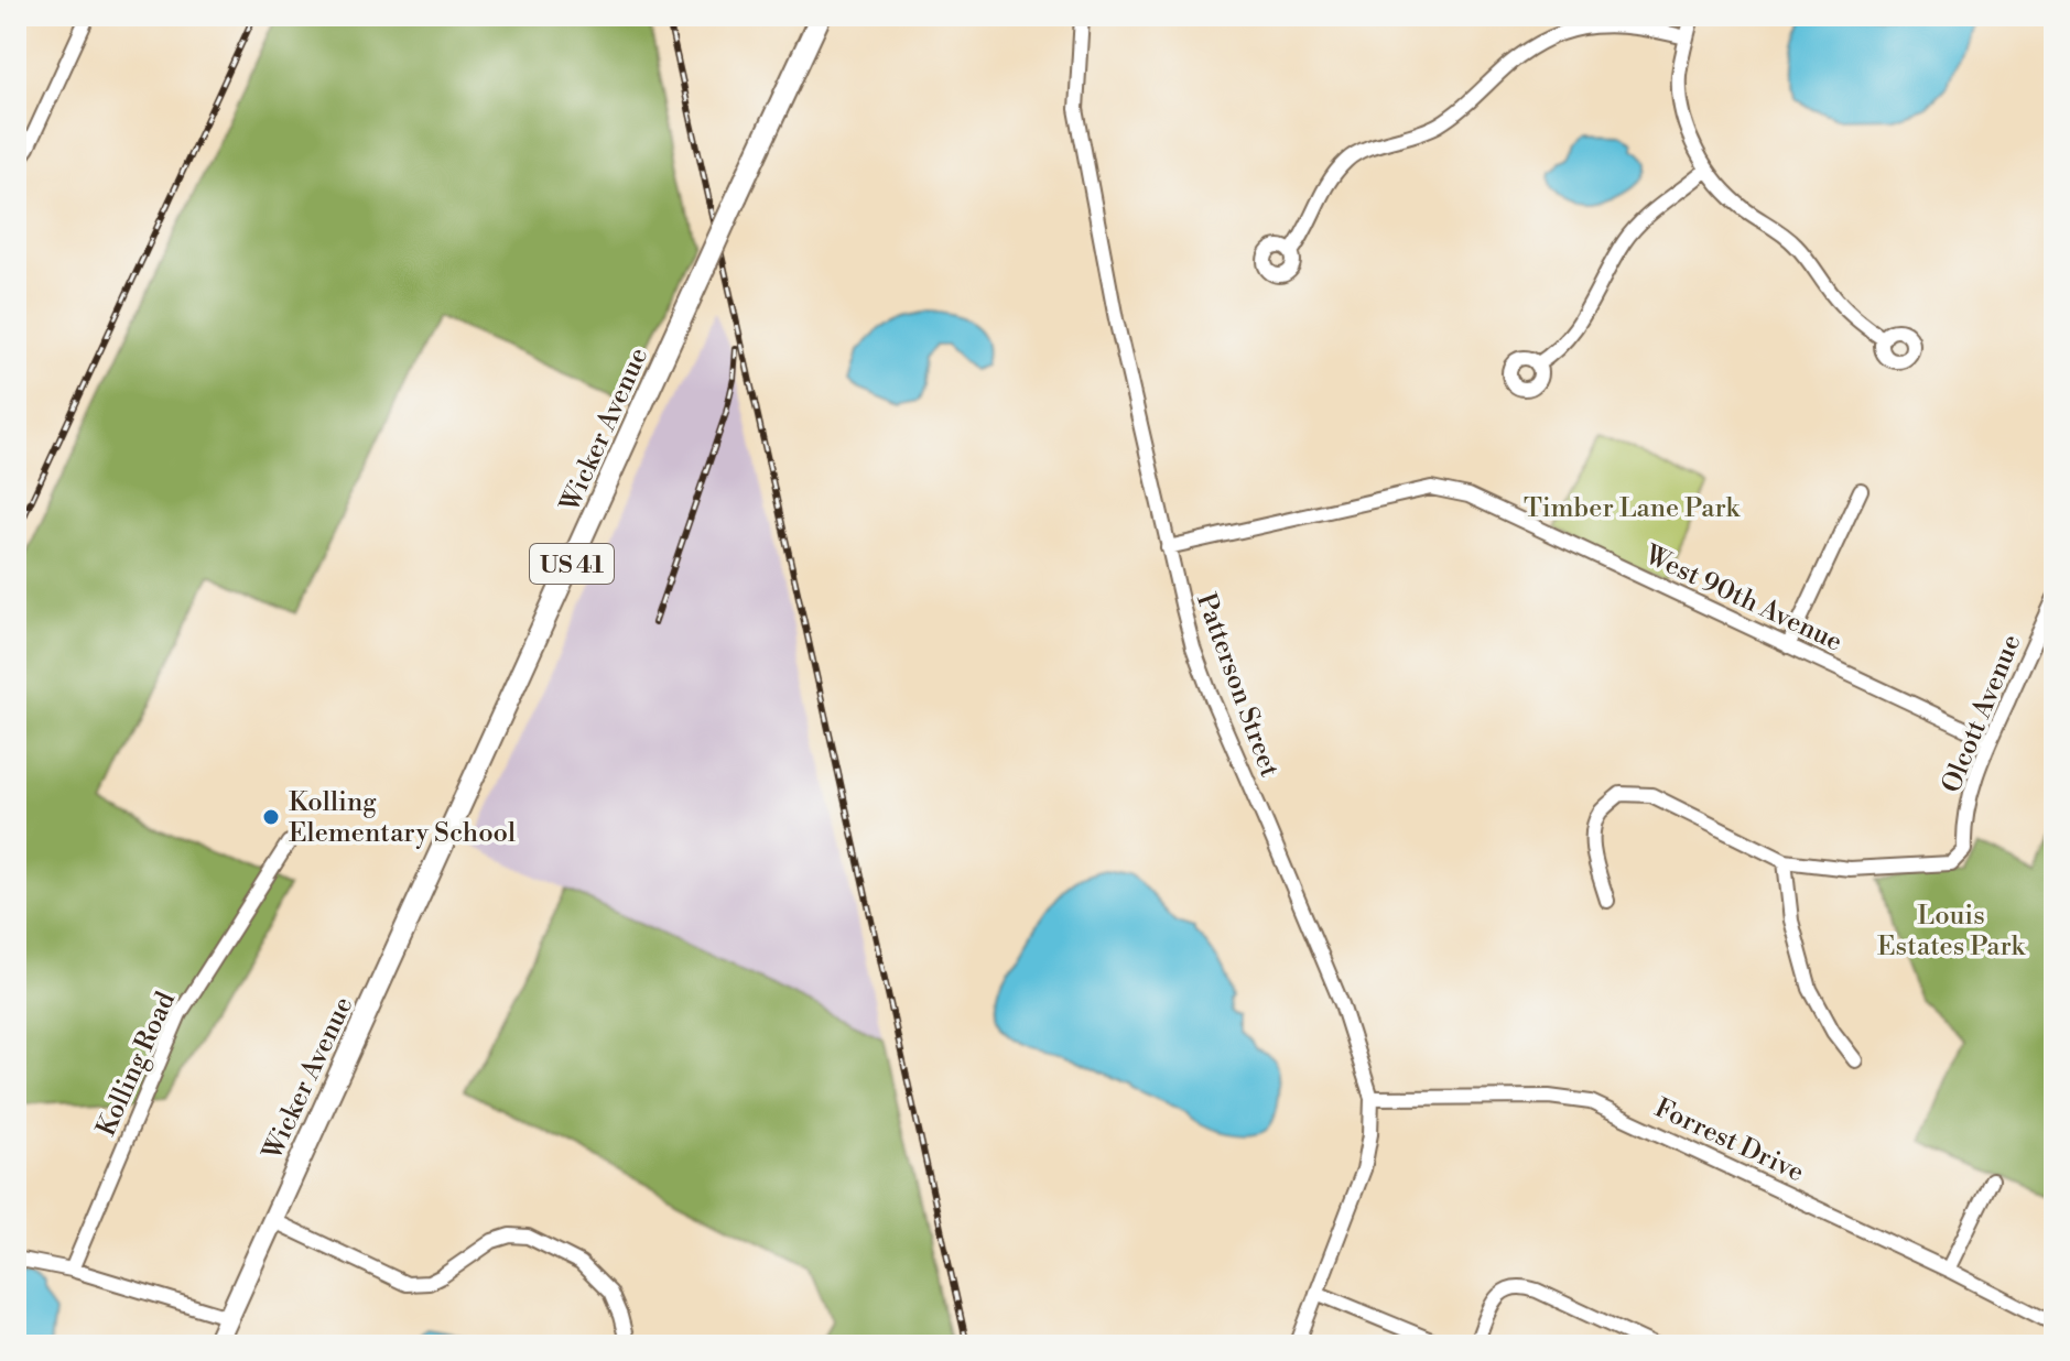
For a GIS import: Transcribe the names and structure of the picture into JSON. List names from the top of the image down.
{
  "streets": {
    "highway": ["Wicker Avenue", "US 41"],
    "street": [
      "West 90th Avenue",
      "Patterson Street",
      "Olcott Avenue",
      "Kolling Road",
      "Forrest Drive"
    ]
  },
  "crossings": [
    ["West 90th Avenue", "Patterson Street"],
    ["West 90th Avenue", "Olcott Avenue"],
    ["Patterson Street", "Forrest Drive"]
  ],
  "parks": ["Timber Lane Park", "Louis Estates Park"],
  "places": ["Kolling Elementary School"]
}
